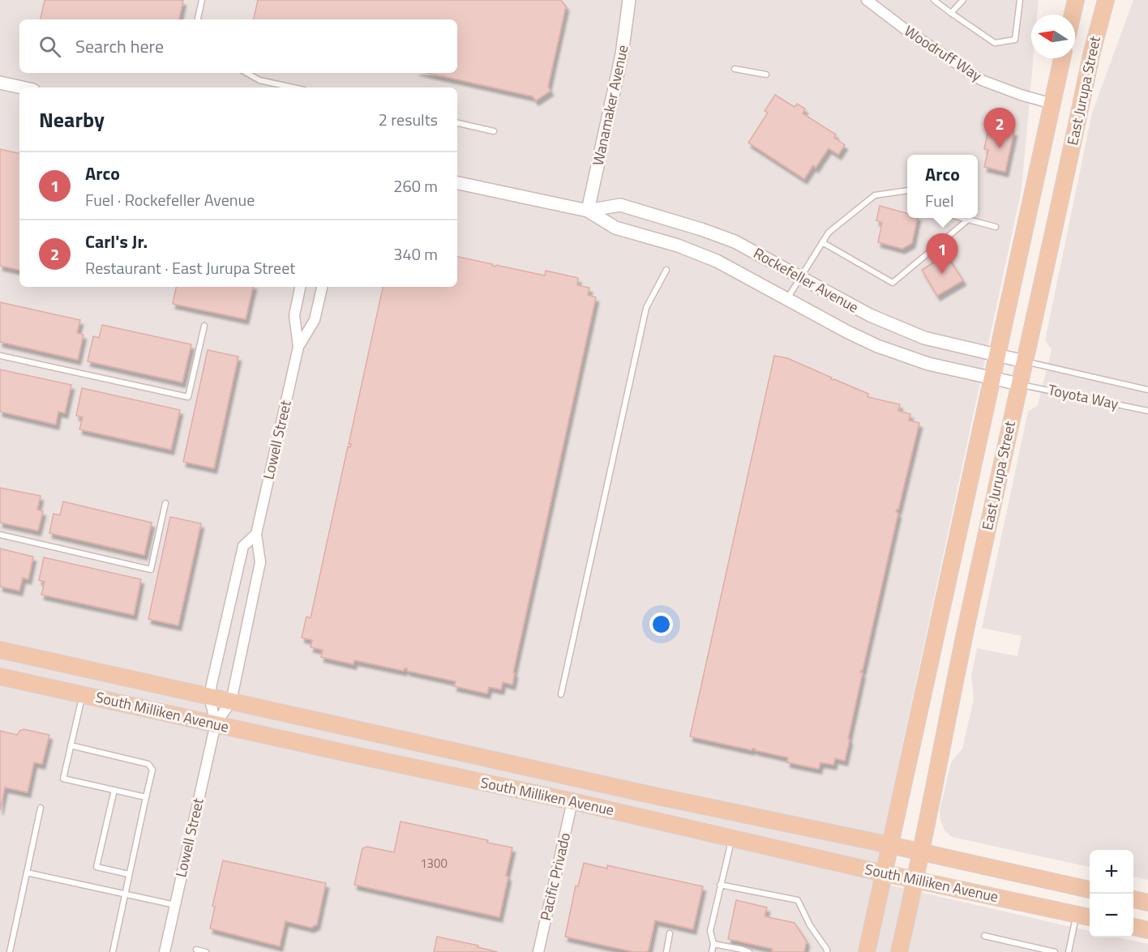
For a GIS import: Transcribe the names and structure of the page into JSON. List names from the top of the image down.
{
  "streets": {
    "main road": ["East Jurupa Street", "South Milliken Avenue"],
    "street": [
      "Woodruff Way",
      "Wanamaker Avenue",
      "Rockefeller Avenue",
      "Lowell Street",
      "Pacific Privado"
    ],
    "lane": ["Toyota Way"]
  },
  "crossings": [
    ["Woodruff Way", "East Jurupa Street"],
    ["East Jurupa Street", "Rockefeller Avenue"],
    ["East Jurupa Street", "Toyota Way"],
    ["East Jurupa Street", "South Milliken Avenue"],
    ["Wanamaker Avenue", "Rockefeller Avenue"],
    ["Rockefeller Avenue", "Toyota Way"],
    ["Lowell Street", "South Milliken Avenue"],
    ["South Milliken Avenue", "Pacific Privado"]
  ],
  "house_numbers": ["1300"],
  "north": "left",
  "page": {
    "search": "Search here",
    "heading": ["Nearby", "2 results"],
    "pins": ["2", "1"],
    "list": [
      {
        "mark": "1",
        "name": "Arco",
        "note": "Fuel · Rockefeller Avenue",
        "value": "260 m"
      },
      {
        "mark": "2",
        "name": "Carl's Jr.",
        "note": "Restaurant · East Jurupa Street",
        "value": "340 m"
      }
    ],
    "popup": ["Arco", "Fuel"],
    "map_buttons": ["+", "−"]
  }
}
